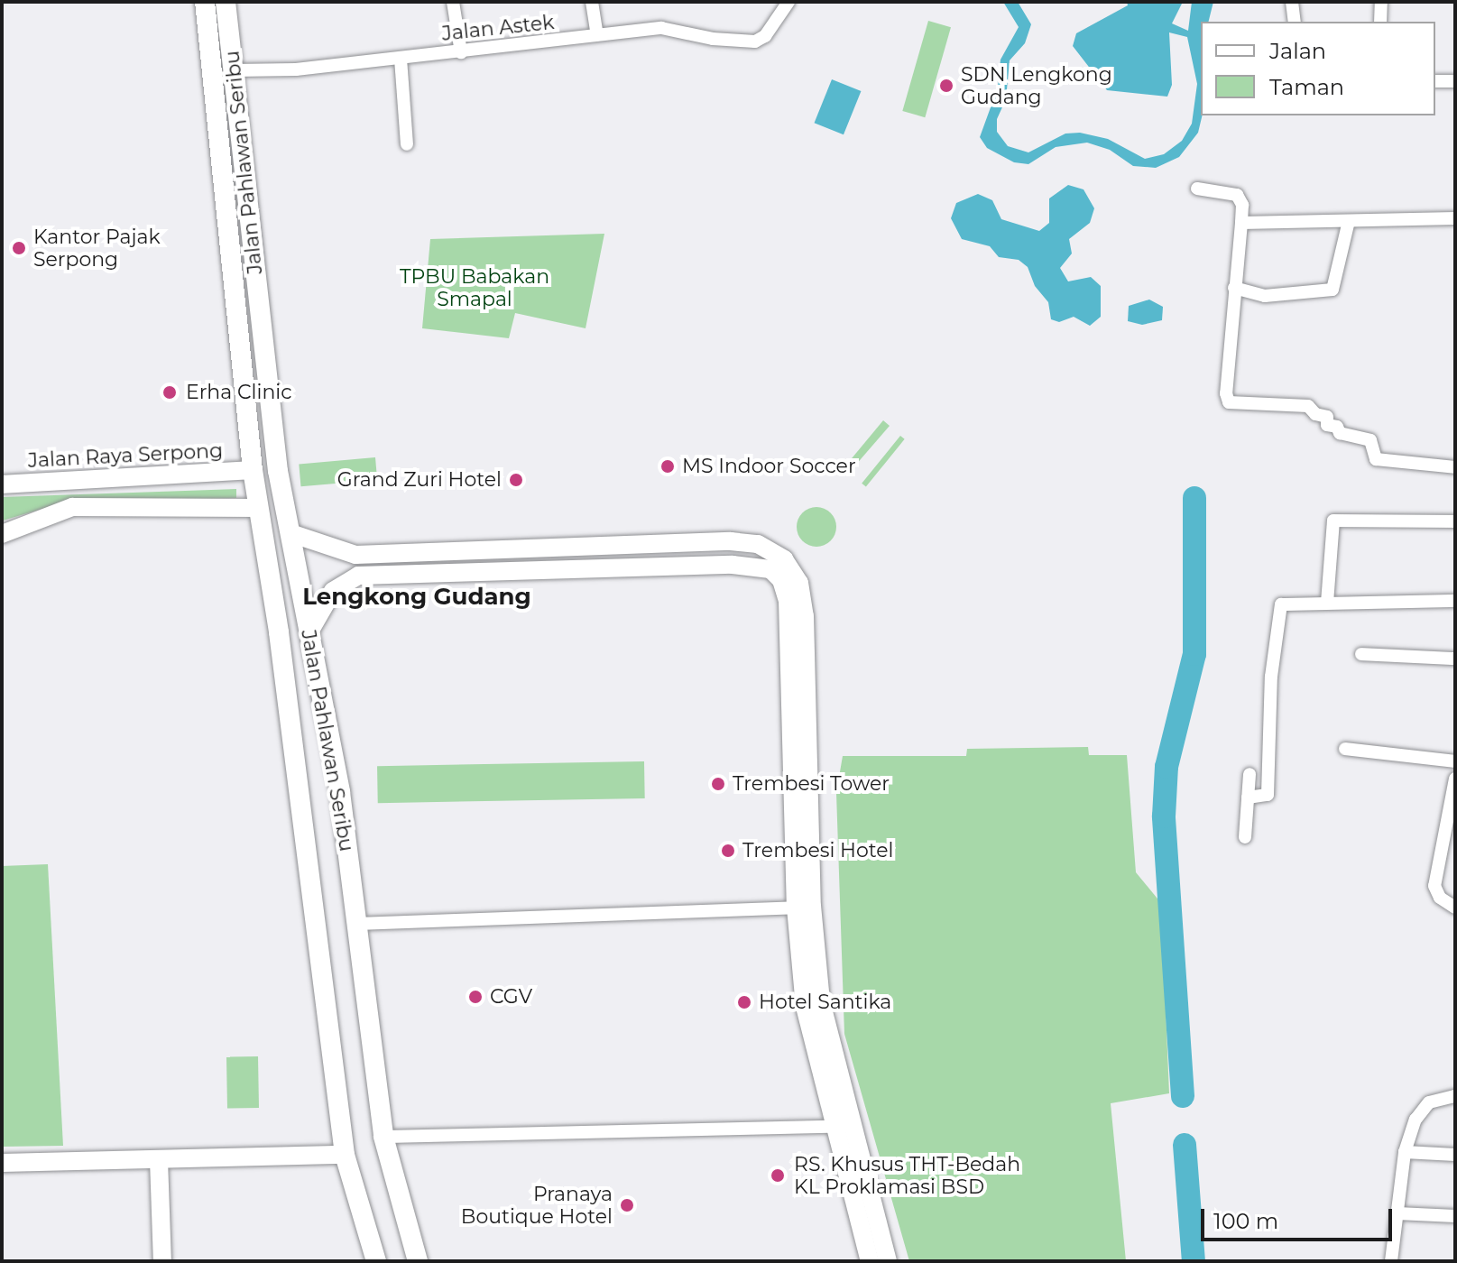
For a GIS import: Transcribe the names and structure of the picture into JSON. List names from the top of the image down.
{
  "streets": {
    "main road": ["Jalan Pahlawan Seribu"],
    "street": ["Jalan Astek", "Jalan Raya Serpong"]
  },
  "crossings": [
    ["Jalan Astek", "Jalan Pahlawan Seribu"],
    ["Jalan Pahlawan Seribu", "Jalan Raya Serpong"]
  ],
  "districts": ["Lengkong Gudang"],
  "parks": ["TPBU Babakan Smapal"],
  "places": [
    "SDN Lengkong Gudang",
    "Kantor Pajak Serpong",
    "Erha Clinic",
    "MS Indoor Soccer",
    "Grand Zuri Hotel",
    "Trembesi Tower",
    "Trembesi Hotel",
    "CGV",
    "Hotel Santika",
    "RS. Khusus THT-Bedah KL Proklamasi BSD",
    "Pranaya Boutique Hotel"
  ],
  "legend": ["Jalan", "Taman"],
  "scale_bar": "100 m"
}
